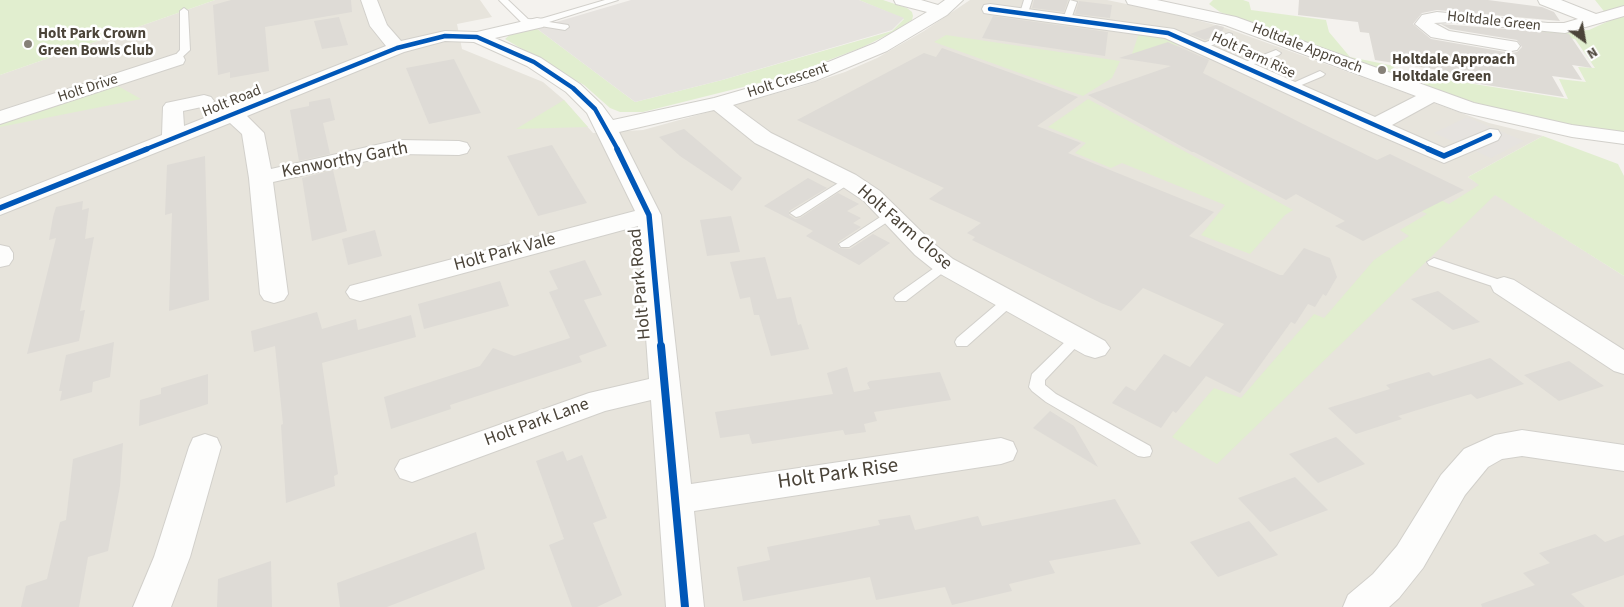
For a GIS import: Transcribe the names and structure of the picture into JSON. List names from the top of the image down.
{
  "streets": {
    "street": [
      "Holtdale Green",
      "Holtdale Approach",
      "Holt Farm Rise",
      "Holt Crescent",
      "Holt Drive",
      "Holt Road",
      "Kenworthy Garth",
      "Holt Farm Close",
      "Holt Park Vale",
      "Holt Park Road",
      "Holt Park Lane",
      "Holt Park Rise"
    ]
  },
  "crossings": [
    ["Holt Crescent", "Holt Farm Close"],
    ["Holt Crescent", "Holt Park Road"],
    ["Holt Road", "Holt Park Road"],
    ["Holt Park Vale", "Holt Park Road"],
    ["Holt Park Road", "Holt Park Lane"],
    ["Holt Park Road", "Holt Park Rise"]
  ],
  "places": ["Holt Park Crown Green Bowls Club", "Holtdale Approach Holtdale Green"],
  "north": "bottom right"
}
